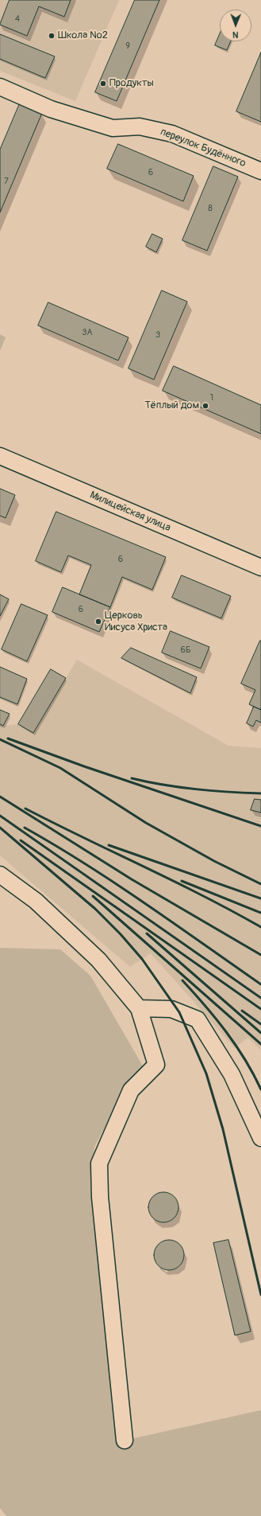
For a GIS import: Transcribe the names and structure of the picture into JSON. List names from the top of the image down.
{
  "streets": {
    "street": ["переулок Будённого", "Милицейская улица"]
  },
  "places": [
    "Школа №2",
    "Продукты",
    "Тёплый дом",
    "Церковь Иисуса Христа"
  ],
  "house_numbers": [
    "4",
    "9",
    "6",
    "7",
    "8",
    "3А",
    "3",
    "1",
    "6",
    "6",
    "6Б"
  ],
  "north": "bottom"
}
